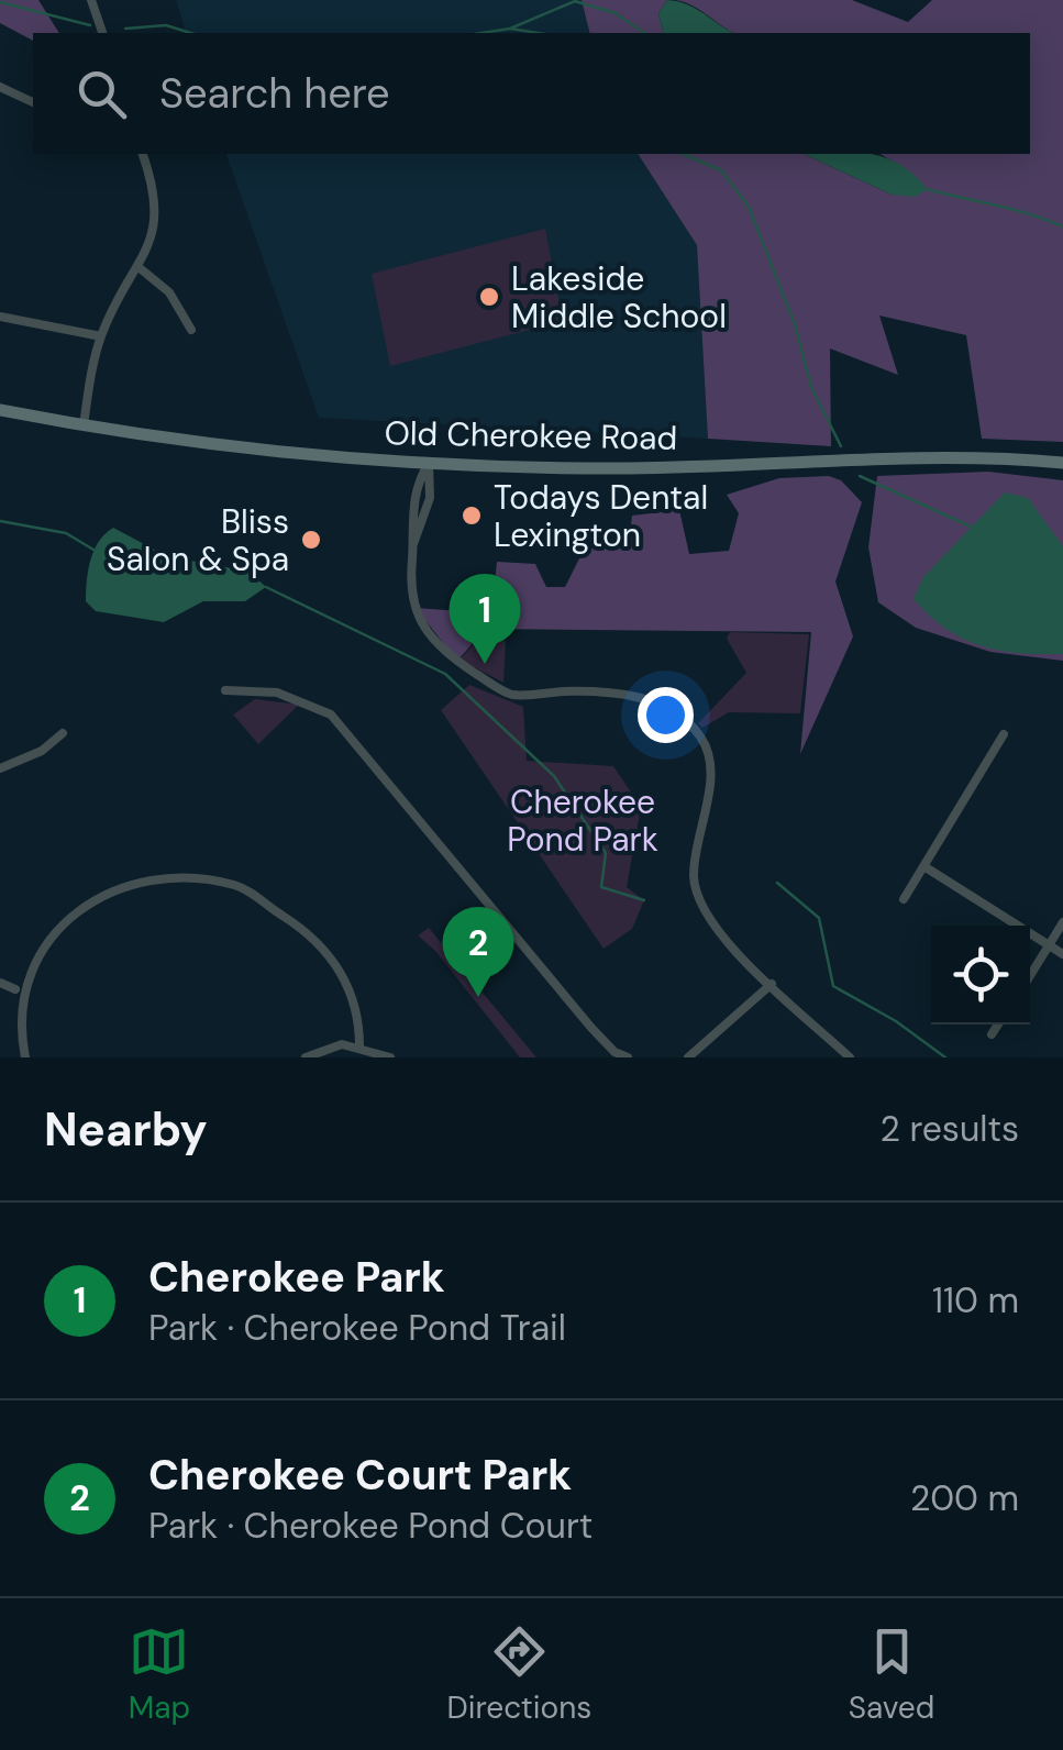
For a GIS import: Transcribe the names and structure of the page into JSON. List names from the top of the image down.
{
  "streets": {
    "street": ["Old Cherokee Road"]
  },
  "parks": ["Cherokee Pond Park"],
  "places": ["Lakeside Middle School", "Todays Dental Lexington", "Bliss Salon & Spa"],
  "page": {
    "search": "Search here",
    "pins": ["1", "2"],
    "heading": ["Nearby", "2 results"],
    "list": [
      {
        "mark": "1",
        "name": "Cherokee Park",
        "note": "Park · Cherokee Pond Trail",
        "value": "110 m"
      },
      {
        "mark": "2",
        "name": "Cherokee Court Park",
        "note": "Park · Cherokee Pond Court",
        "value": "200 m"
      }
    ],
    "nav": ["Map", "Directions", "Saved"]
  }
}
